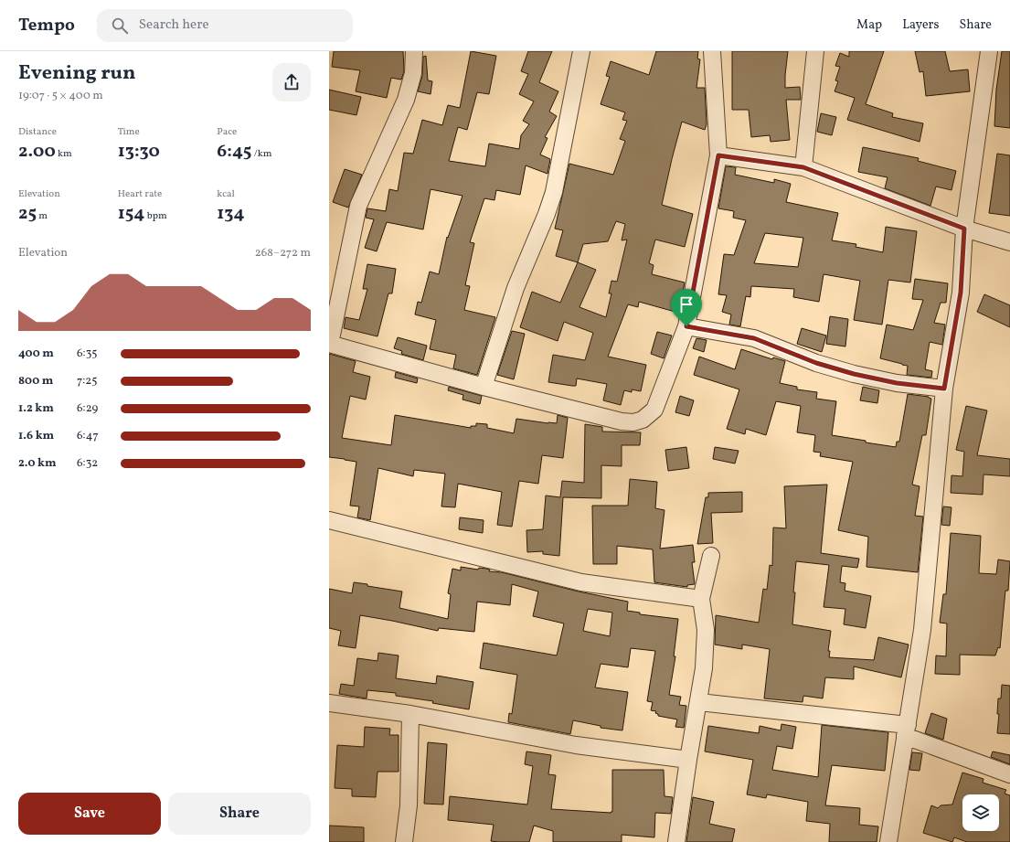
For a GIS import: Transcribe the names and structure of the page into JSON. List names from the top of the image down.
{
  "page": {
    "header": "Tempo",
    "search": "Search here",
    "nav": ["Map", "Layers", "Share"],
    "heading": ["Evening run", "19:07 · 5 × 400 m"],
    "stats": [
      ["Distance", "2.00 km"],
      ["Time", "13:30"],
      ["Pace", "6:45 /km"],
      ["Elevation", "25 m"],
      ["Heart rate", "154 bpm"],
      ["kcal", "134"]
    ],
    "chart": ["Elevation", "268–272 m"],
    "list": [
      {
        "name": "400 m",
        "note": "6:35"
      },
      {
        "name": "800 m",
        "note": "7:25"
      },
      {
        "name": "1.2 km",
        "note": "6:29"
      },
      {
        "name": "1.6 km",
        "note": "6:47"
      },
      {
        "name": "2.0 km",
        "note": "6:32"
      }
    ],
    "buttons": ["Save", "Share"]
  }
}
